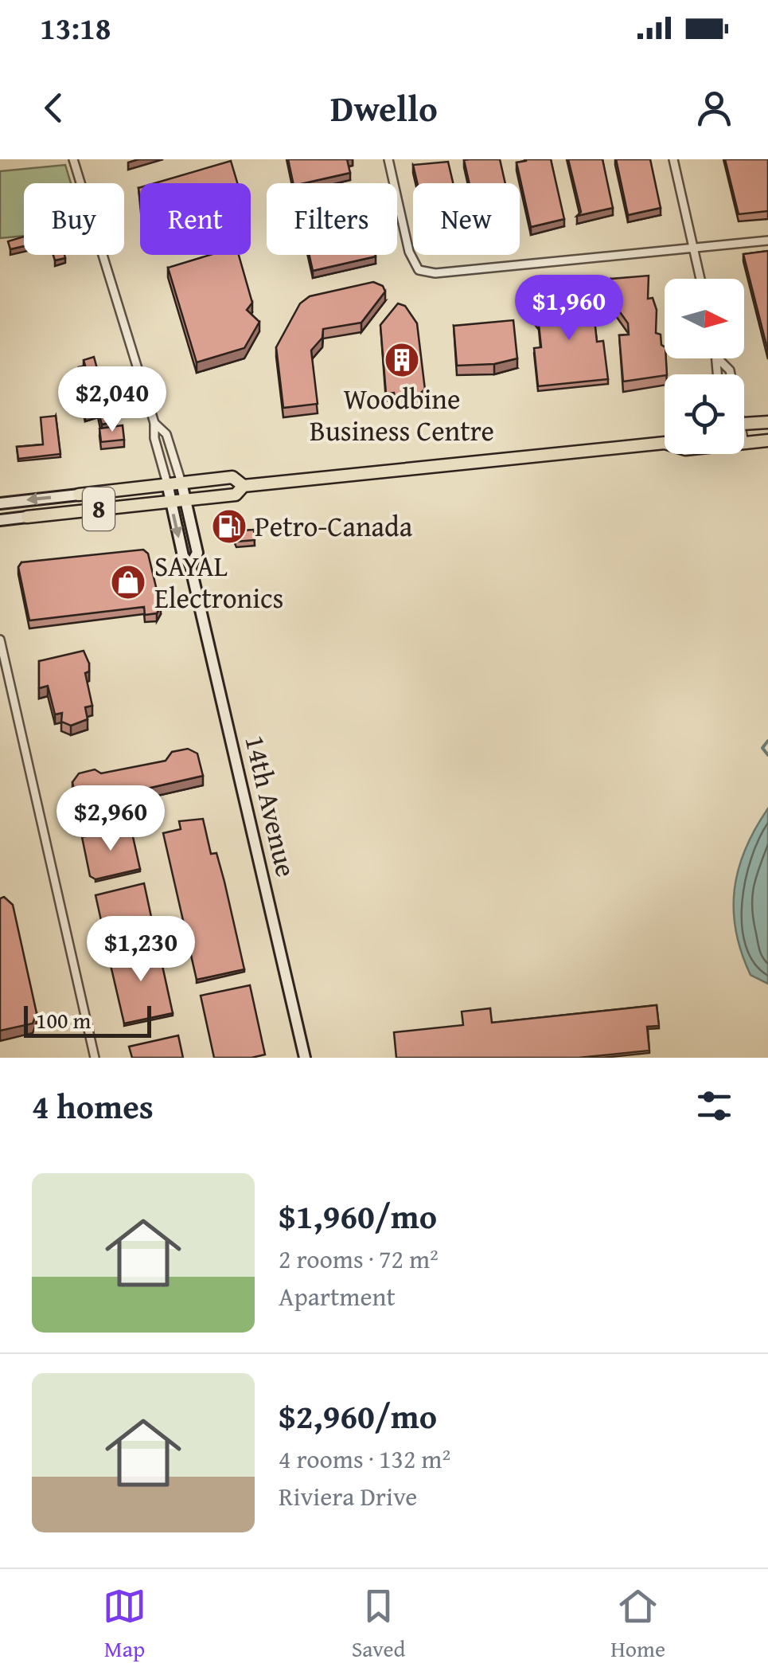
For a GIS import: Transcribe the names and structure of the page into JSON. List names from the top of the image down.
{
  "streets": {
    "main road": ["8", "14th Avenue"]
  },
  "crossings": [
    ["8", "14th Avenue"]
  ],
  "places": {
    "building": ["Woodbine Business Centre"],
    "fuel station": ["Petro-Canada"],
    "shop": ["SAYAL Electronics"]
  },
  "scale_bar": "100 m",
  "north": "right",
  "page": {
    "status": "13:18",
    "header": "Dwello",
    "chip": [
      "Buy",
      "Rent",
      "Filters",
      "New"
    ],
    "price": [
      "$1,960",
      "$2,040",
      "$2,960",
      "$1,230"
    ],
    "scale": "100 m",
    "heading": "4 homes",
    "list": [
      {
        "name": "$1,960/mo",
        "note": "2 rooms · 72 m² · Apartment"
      },
      {
        "name": "$2,960/mo",
        "note": "4 rooms · 132 m² · Riviera Drive"
      }
    ],
    "tabs": ["Map", "Saved", "Home"]
  }
}
